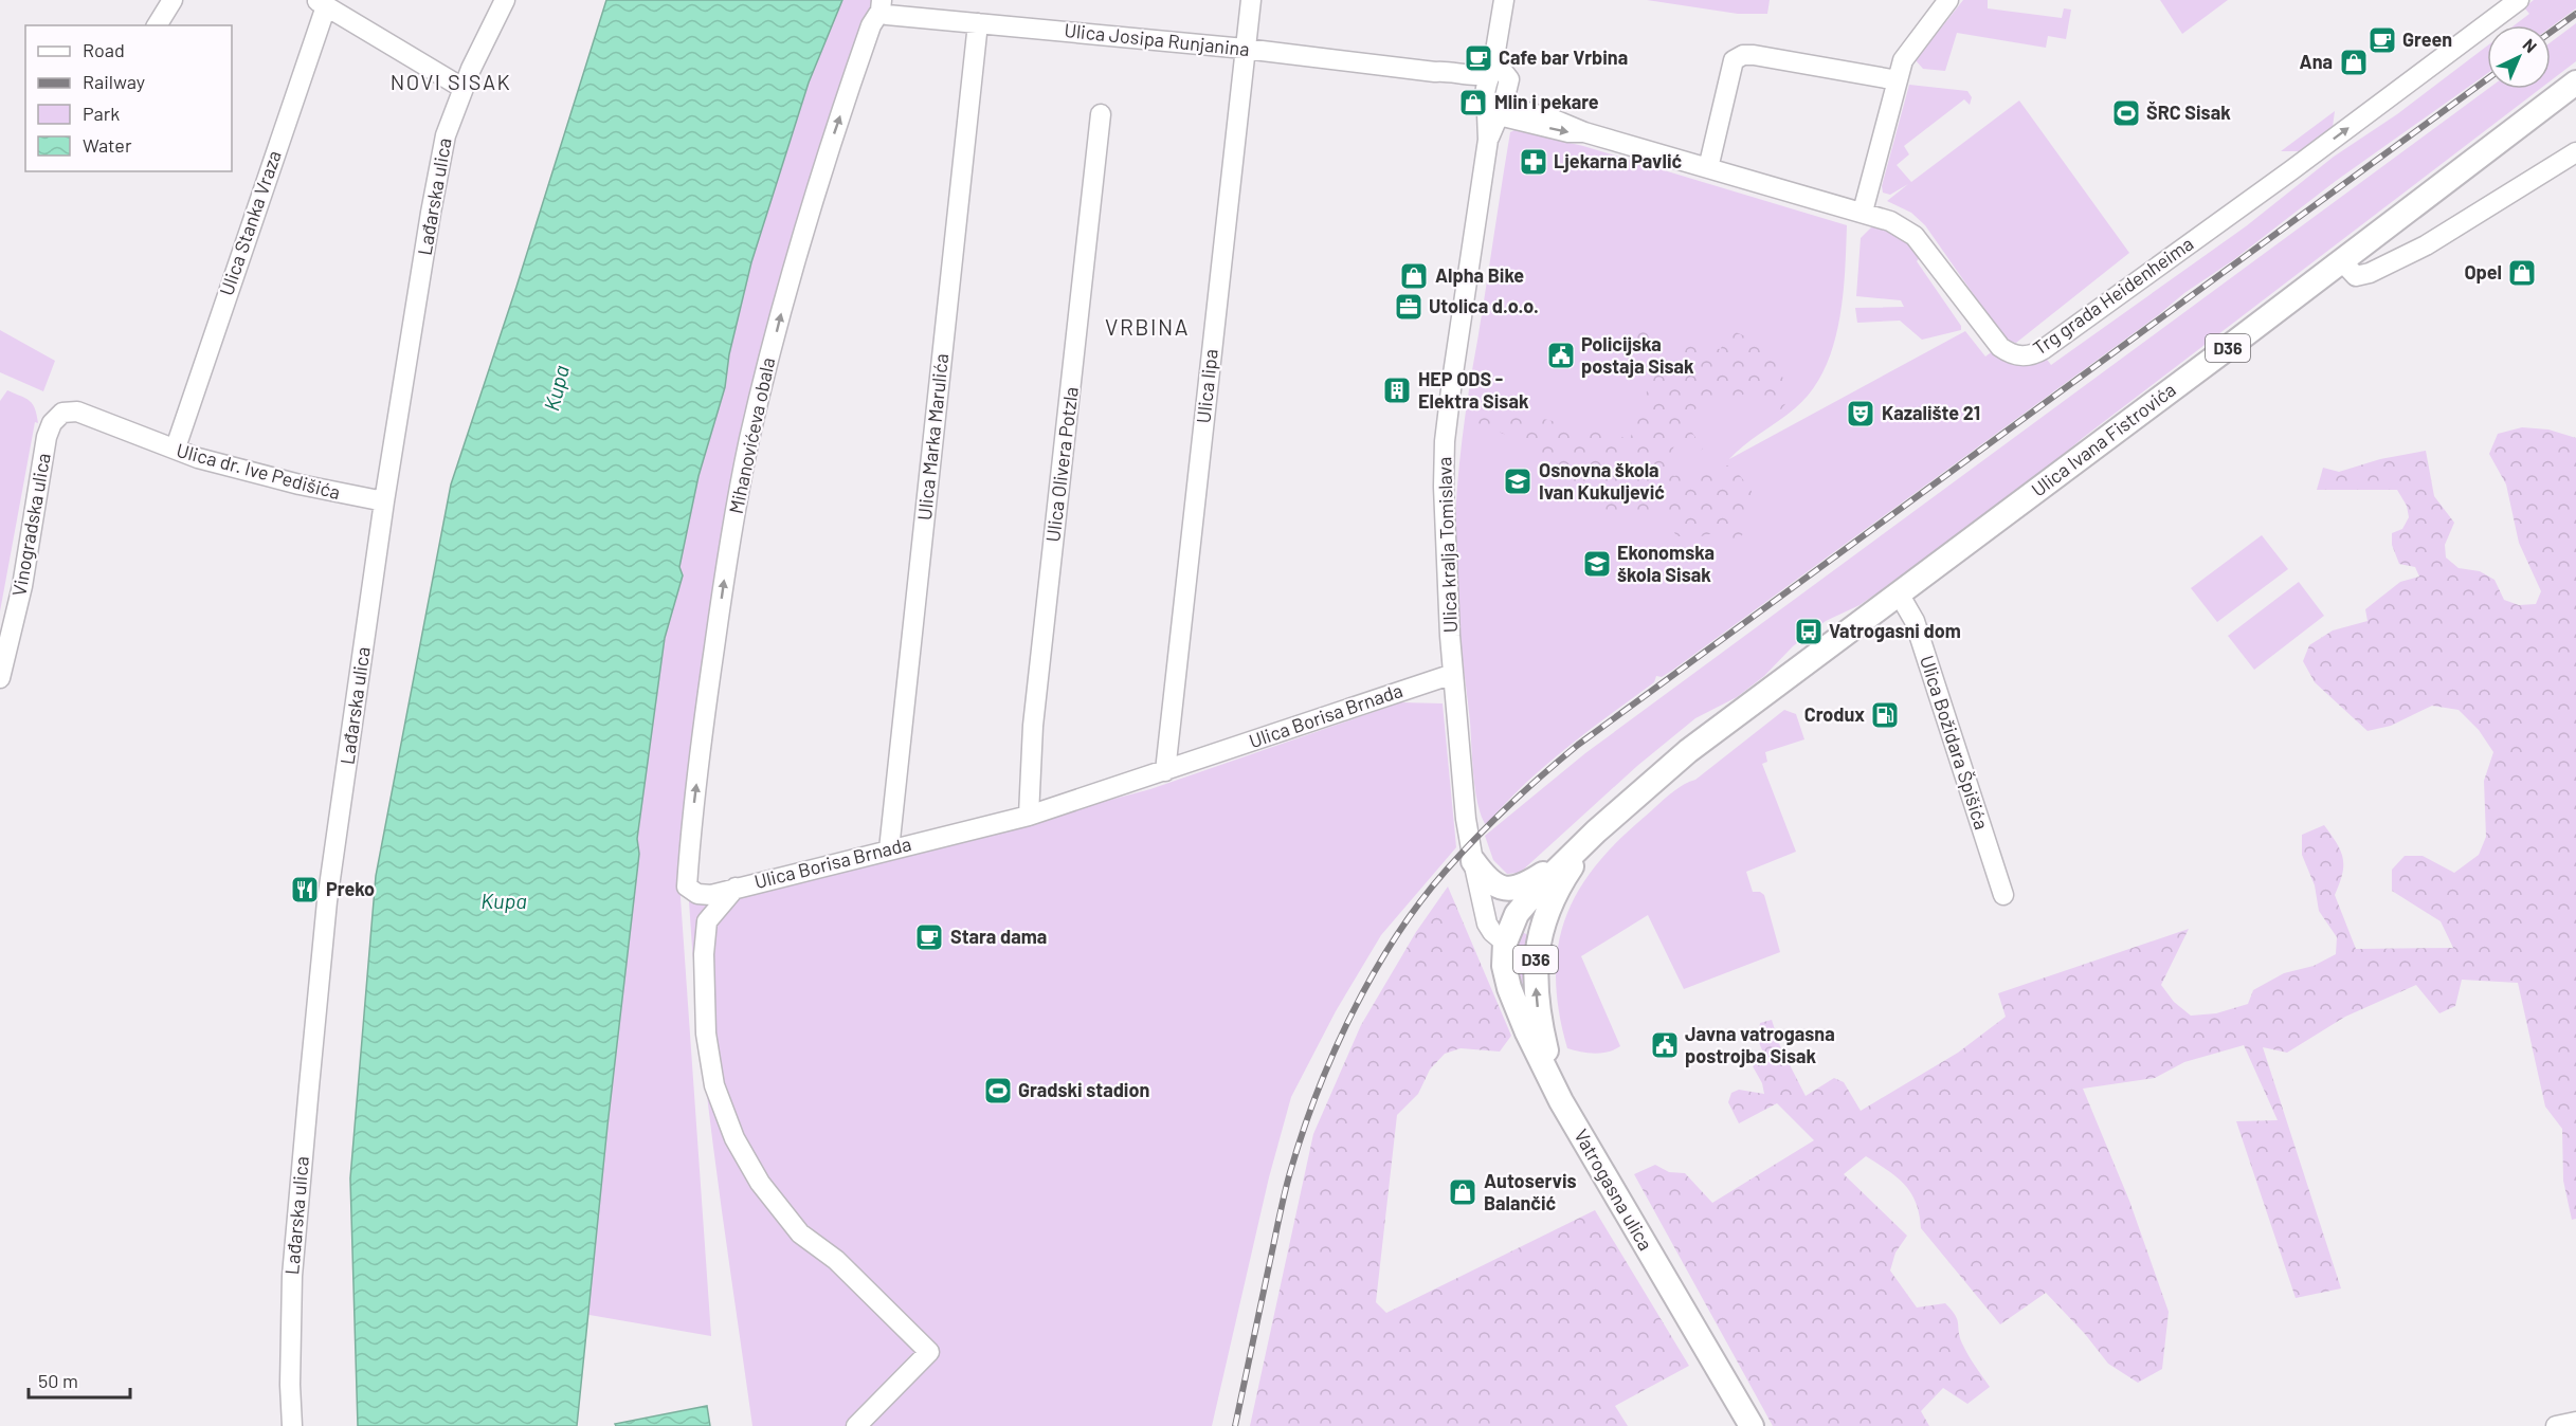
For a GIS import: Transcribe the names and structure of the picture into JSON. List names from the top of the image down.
{
  "streets": {
    "main road": ["D36", "Ulica Ivana Fistrovića", "Vatrogasna ulica"],
    "street": [
      "Ulica Josipa Runjanina",
      "Lađarska ulica",
      "Ulica Stanka Vraza",
      "Trg grada Heidenheima",
      "Ulica lipa",
      "Mihanovićeva obala",
      "Ulica Marka Marulića",
      "Ulica Olivera Potzla",
      "Ulica dr. Ive Pedišića",
      "Vinogradska ulica",
      "Ulica kralja Tomislava",
      "Ulica Borisa Brnada",
      "Ulica Božidara Špišića"
    ]
  },
  "crossings": [
    ["Ulica Josipa Runjanina", "Ulica lipa"],
    ["Ulica Josipa Runjanina", "Mihanovićeva obala"],
    ["Ulica Josipa Runjanina", "Ulica Marka Marulića"],
    ["Ulica Josipa Runjanina", "Ulica kralja Tomislava"],
    ["Lađarska ulica", "Ulica dr. Ive Pedišića"],
    ["D36", "Ulica Ivana Fistrovića"],
    ["D36", "Ulica kralja Tomislava"],
    ["D36", "Vatrogasna ulica"],
    ["Ulica lipa", "Ulica Borisa Brnada"],
    ["Mihanovićeva obala", "Ulica Borisa Brnada"],
    ["Ulica Marka Marulića", "Ulica Borisa Brnada"],
    ["Ulica Ivana Fistrovića", "Ulica Božidara Špišića"],
    ["Ulica Olivera Potzla", "Ulica Borisa Brnada"],
    ["Ulica dr. Ive Pedišića", "Vinogradska ulica"],
    ["Ulica kralja Tomislava", "Ulica Borisa Brnada"],
    ["Ulica kralja Tomislava", "Vatrogasna ulica"]
  ],
  "one_way": ["Trg grada Heidenheima", "Mihanovićeva obala"],
  "districts": ["NOVI SISAK", "VRBINA"],
  "water": ["Kupa"],
  "places": {
    "cafe": ["Green", "Cafe bar Vrbina", "Stara dama"],
    "shop": [
      "Ana",
      "Mlin i pekare",
      "Opel",
      "Alpha Bike",
      "Autoservis Balančić"
    ],
    "sports": ["ŠRC Sisak", "Gradski stadion"],
    "pharmacy": ["Ljekarna Pavlić"],
    "office": ["Utolica d.o.o."],
    "public building": ["Policijska postaja Sisak", "Javna vatrogasna postrojba Sisak"],
    "building": ["HEP ODS - Elektra Sisak"],
    "theatre": ["Kazalište 21"],
    "school or university": ["Osnovna škola Ivan Kukuljević", "Ekonomska škola Sisak"],
    "bus stop": ["Vatrogasni dom"],
    "fuel station": ["Crodux"],
    "restaurant": ["Preko"]
  },
  "legend": [
    "Road",
    "Railway",
    "Park",
    "Water"
  ],
  "scale_bar": "50 m",
  "north": "top right"
}
